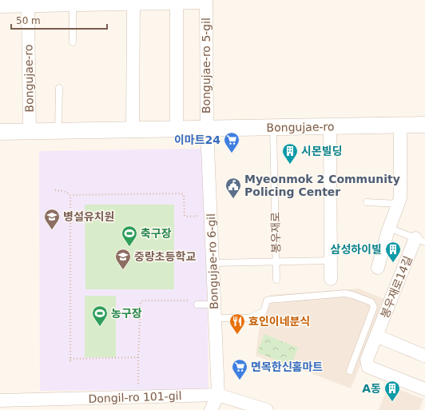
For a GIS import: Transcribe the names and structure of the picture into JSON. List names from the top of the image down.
{
  "streets": {
    "street": [
      "Bongujae-ro 5-gil",
      "Bongujae-ro",
      "Bongujae-ro 6-gil",
      "봉우재로14길",
      "Dongil-ro 101-gil"
    ],
    "lane": ["봉우재로"]
  },
  "crossings": [
    ["Bongujae-ro 5-gil", "Bongujae-ro"],
    ["Bongujae-ro 5-gil", "Bongujae-ro 6-gil"],
    ["Bongujae-ro", "봉우재로"],
    ["Bongujae-ro", "Bongujae-ro 6-gil"],
    ["봉우재로", "Bongujae-ro 6-gil"],
    ["Bongujae-ro 6-gil", "Dongil-ro 101-gil"]
  ],
  "places": {
    "supermarket": ["이마트24", "면목한신홈마트"],
    "building": ["시몬빌딩", "삼성하이빌", "A동"],
    "public building": ["Myeonmok 2 Community Policing Center"],
    "school or university": ["병설유치원", "중랑초등학교"],
    "sports": ["축구장", "농구장"],
    "restaurant": ["효인이네분식"]
  },
  "scale_bar": "50 m"
}
